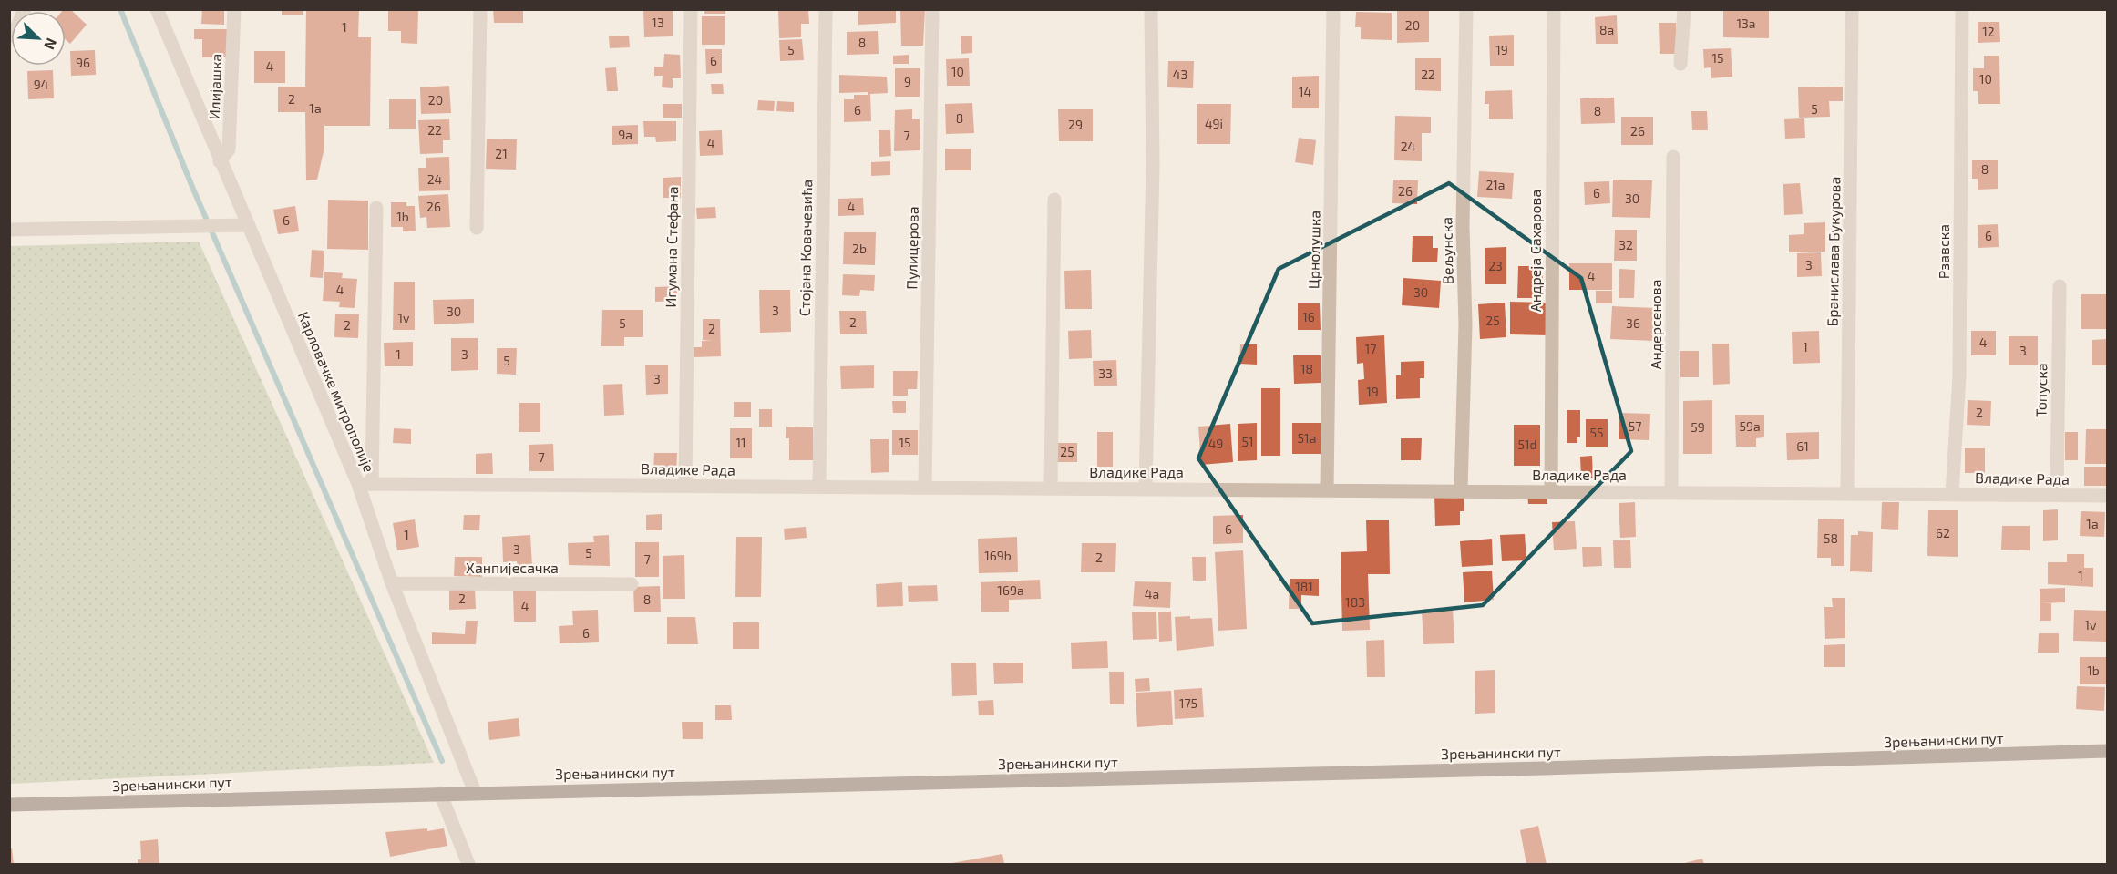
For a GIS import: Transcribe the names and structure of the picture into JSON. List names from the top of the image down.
{
  "streets": {
    "main road": ["Зрењанински пут"],
    "street": [
      "Илијашка",
      "Игумана Стефана",
      "Стојана Ковачевића",
      "Пулицерова",
      "Црнолушка",
      "Вељунска",
      "Андреја Сахарова",
      "Бранислава Букурова",
      "Рзавска",
      "Андерсенова",
      "Топуска",
      "Карловачке митрополије",
      "Владике Рада",
      "Ханпијесачка"
    ]
  },
  "crossings": [
    ["Илијашка", "Карловачке митрополије"],
    ["Игумана Стефана", "Владике Рада"],
    ["Стојана Ковачевића", "Владике Рада"],
    ["Пулицерова", "Владике Рада"],
    ["Црнолушка", "Владике Рада"],
    ["Вељунска", "Владике Рада"],
    ["Андреја Сахарова", "Владике Рада"],
    ["Бранислава Букурова", "Владике Рада"],
    ["Рзавска", "Владике Рада"],
    ["Андерсенова", "Владике Рада"],
    ["Топуска", "Владике Рада"],
    ["Карловачке митрополије", "Владике Рада"],
    ["Карловачке митрополије", "Ханпијесачка"],
    ["Карловачке митрополије", "Зрењанински пут"]
  ],
  "house_numbers": [
    "13",
    "13a",
    "20",
    "1",
    "8a",
    "12",
    "8",
    "5",
    "19",
    "15",
    "6",
    "96",
    "4",
    "10",
    "43",
    "22",
    "10",
    "9",
    "94",
    "14",
    "2",
    "20",
    "1a",
    "5",
    "6",
    "8",
    "8",
    "49i",
    "29",
    "22",
    "26",
    "9a",
    "7",
    "4",
    "24",
    "21",
    "8",
    "24",
    "21a",
    "26",
    "6",
    "30",
    "26",
    "4",
    "1b",
    "6",
    "6",
    "32",
    "2b",
    "3",
    "23",
    "4",
    "4",
    "30",
    "3",
    "30",
    "16",
    "1v",
    "25",
    "2",
    "5",
    "36",
    "2",
    "2",
    "4",
    "1",
    "17",
    "3",
    "1",
    "3",
    "5",
    "18",
    "33",
    "3",
    "19",
    "2",
    "57",
    "59a",
    "59",
    "55",
    "51a",
    "51",
    "11",
    "15",
    "49",
    "51d",
    "61",
    "25",
    "7",
    "1a",
    "6",
    "62",
    "1",
    "58",
    "3",
    "5",
    "169b",
    "2",
    "7",
    "1",
    "181",
    "169a",
    "4a",
    "2",
    "8",
    "183",
    "4",
    "1v",
    "6",
    "1b",
    "175"
  ],
  "north": "bottom right"
}
